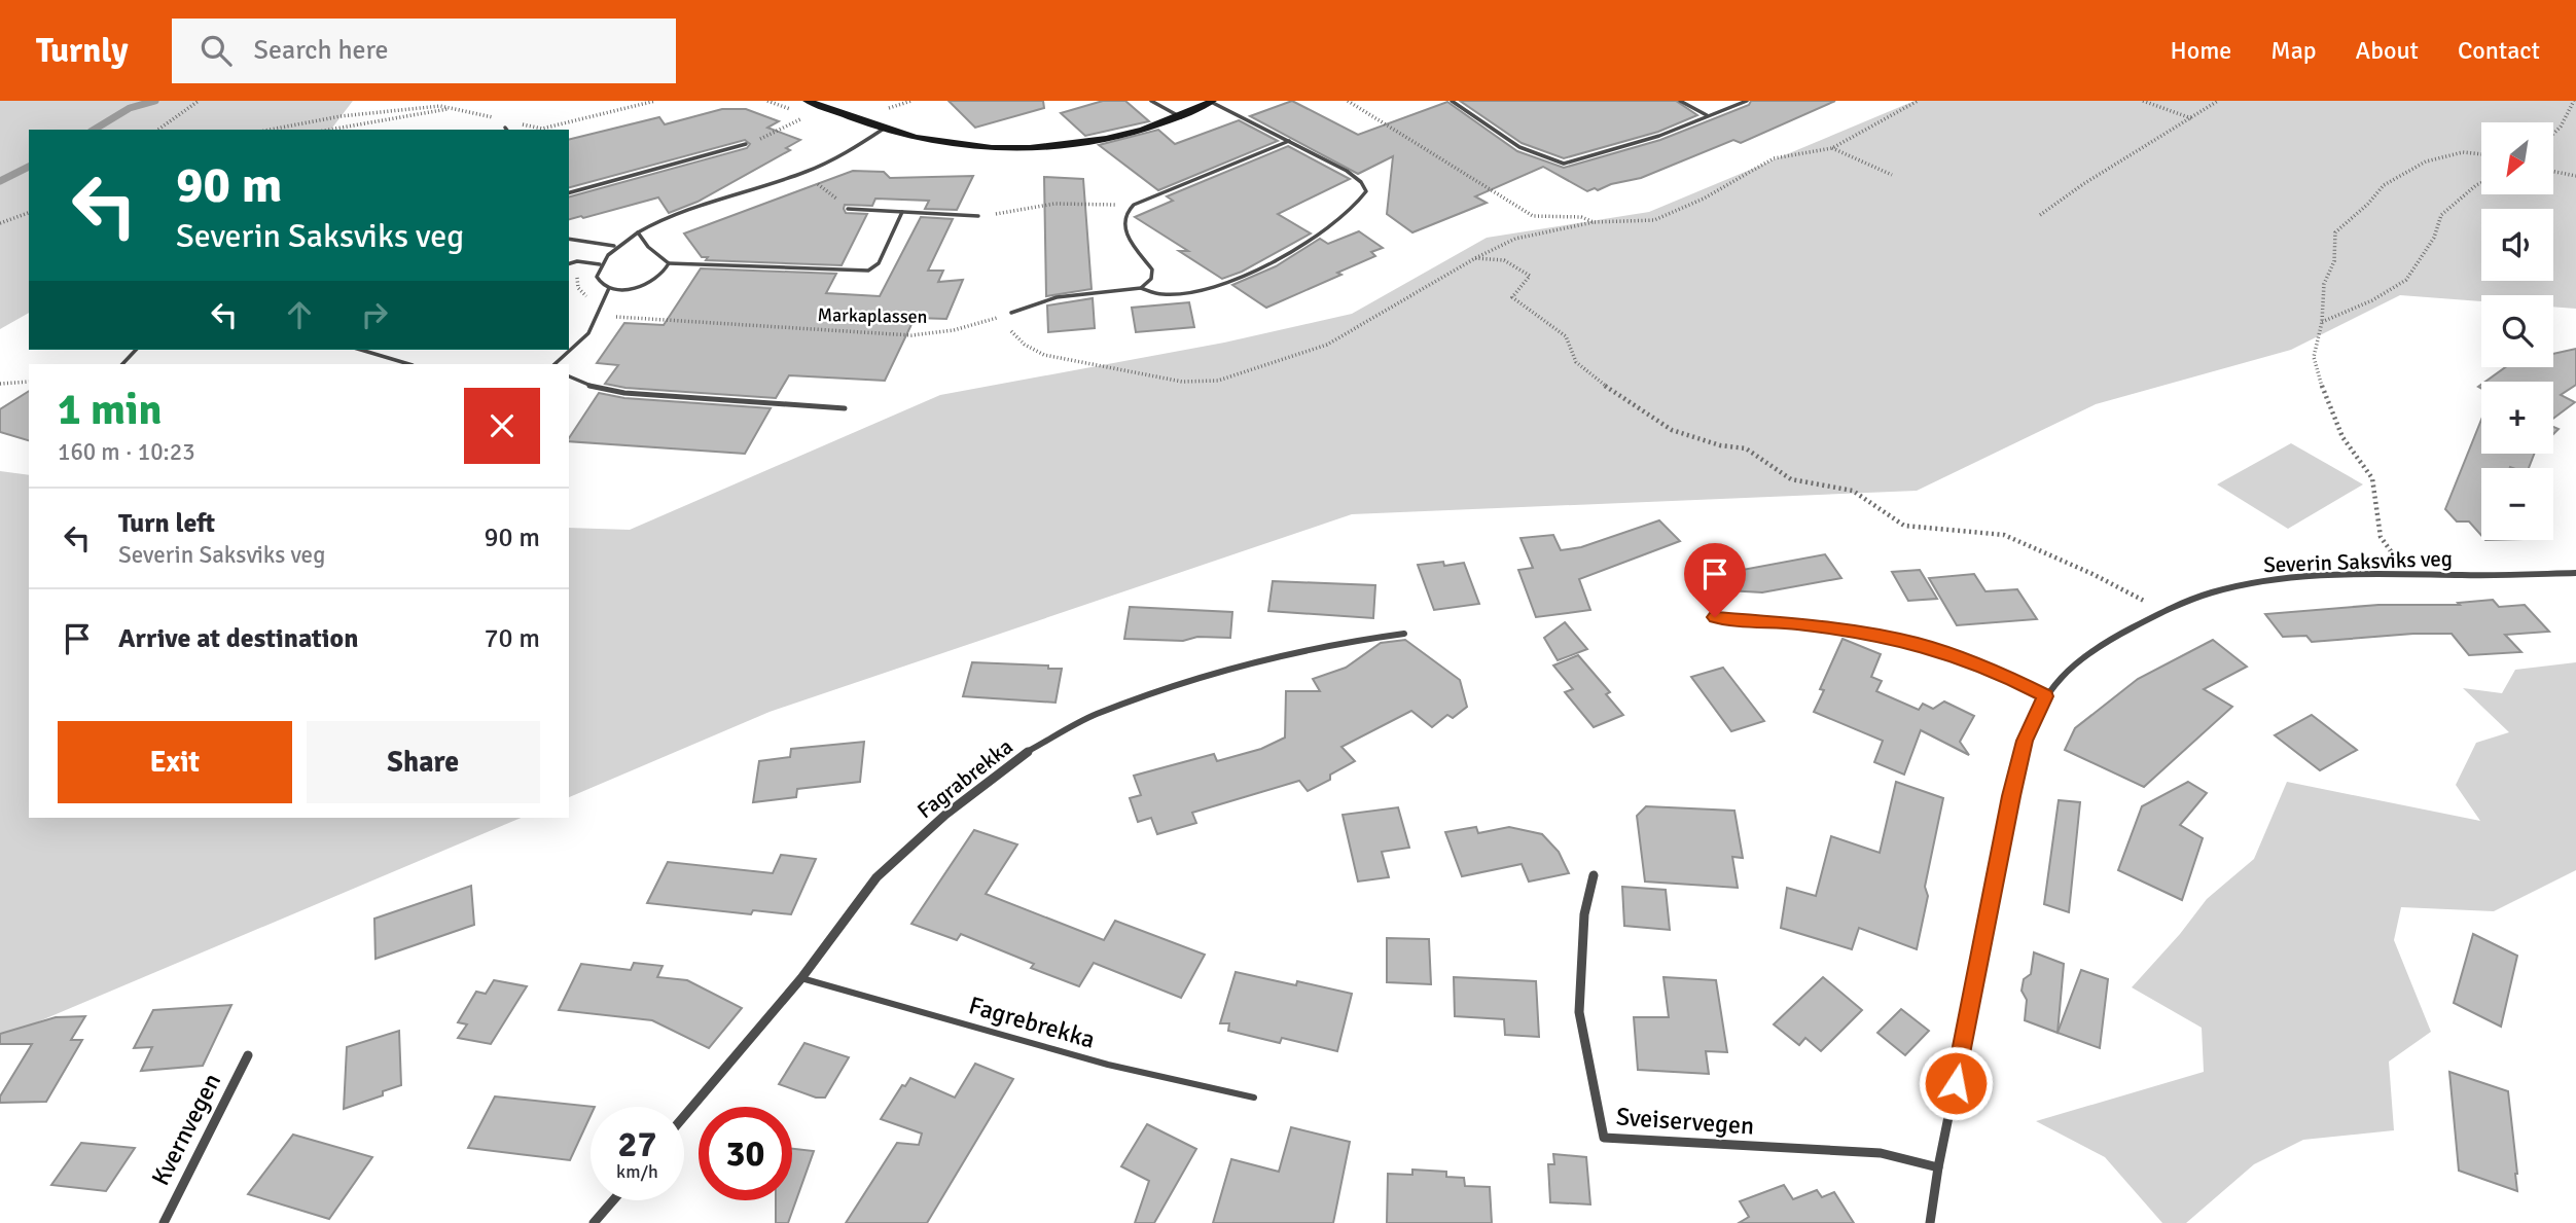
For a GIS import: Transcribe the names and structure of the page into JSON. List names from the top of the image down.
{
  "streets": {
    "street": [
      "Severin Saksviks veg",
      "Fagrabrekka",
      "Sveiservegen",
      "Kvernvegen"
    ],
    "lane": ["Fagrebrekka"],
    "path": ["Markaplassen"]
  },
  "crossings": [
    ["Severin Saksviks veg", "Sveiservegen"],
    ["Fagrabrekka", "Fagrebrekka"]
  ],
  "north": "bottom left",
  "page": {
    "header": "Turnly",
    "search": "Search here",
    "nav": [
      "Home",
      "Map",
      "About",
      "Contact"
    ],
    "map_buttons": ["+", "−"],
    "turn": ["90 m", "Severin Saksviks veg"],
    "heading": ["1 min", "160 m · 10:23"],
    "list": [
      {
        "name": "Turn left",
        "note": "Severin Saksviks veg",
        "value": "90 m"
      },
      {
        "name": "Arrive at destination",
        "value": "70 m"
      }
    ],
    "buttons": ["Exit", "Share"],
    "speed": "27 km/h",
    "limit": "30"
  }
}
